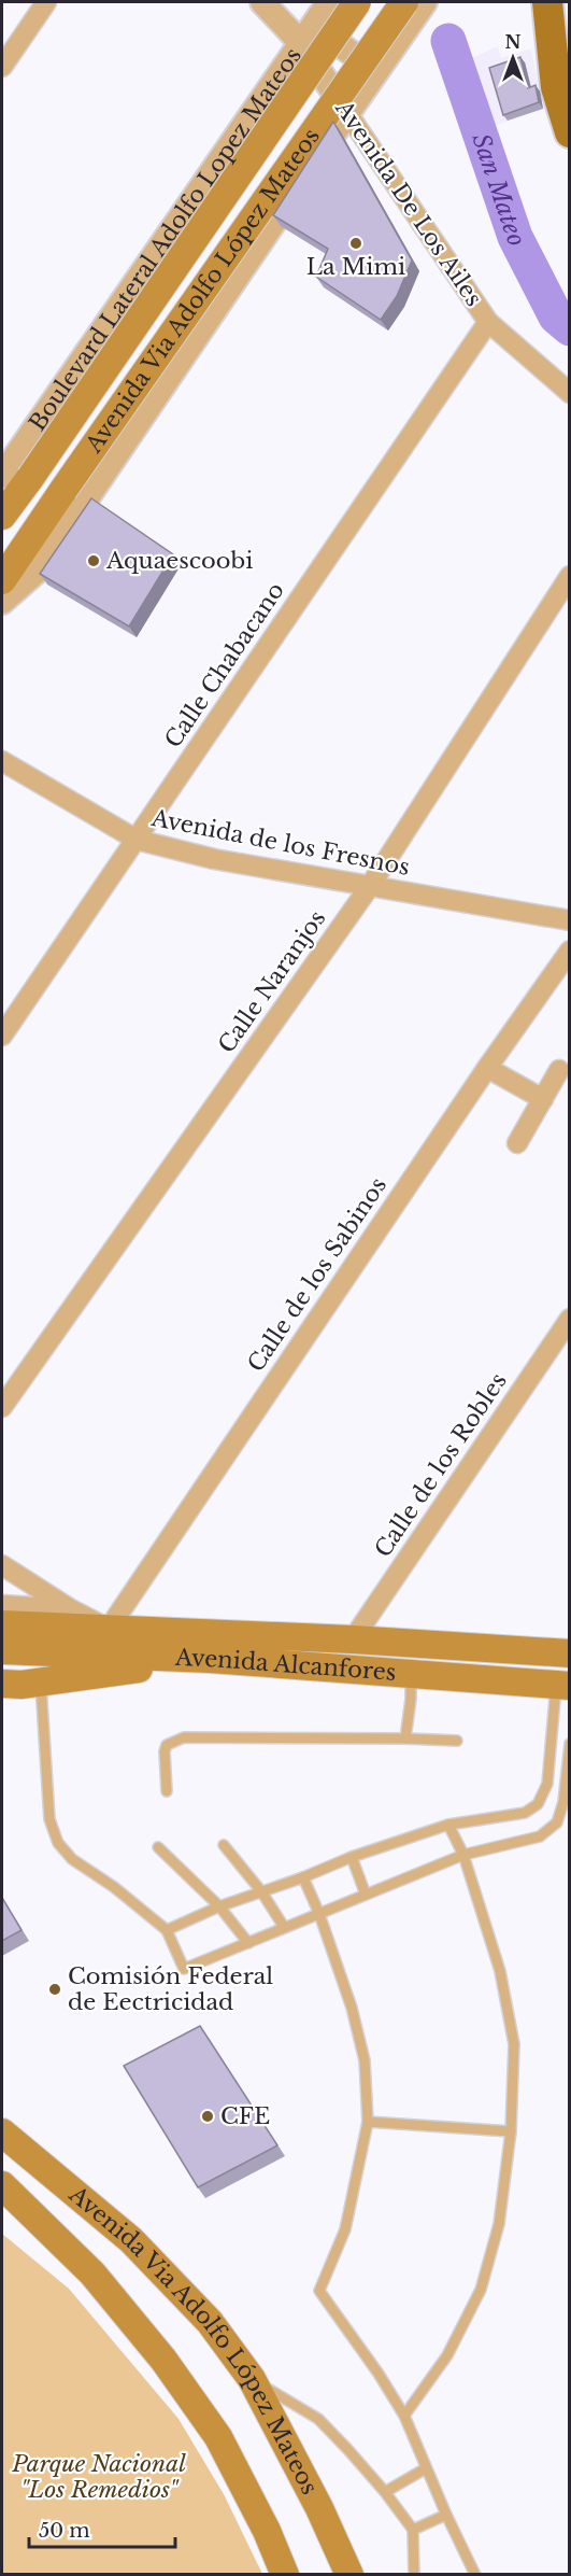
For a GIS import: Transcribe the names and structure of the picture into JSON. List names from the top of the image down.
{
  "streets": {
    "main road": ["Avenida Via Adolfo López Mateos", "Avenida Alcanfores"],
    "street": [
      "Avenida De Los Ailes",
      "Boulevard Lateral Adolfo Lopez Mateos",
      "Calle Chabacano",
      "Avenida de los Fresnos",
      "Calle Naranjos",
      "Calle de los Sabinos",
      "Calle de los Robles"
    ]
  },
  "crossings": [
    ["Avenida De Los Ailes", "Boulevard Lateral Adolfo Lopez Mateos"],
    ["Avenida De Los Ailes", "Calle Chabacano"],
    ["Calle Chabacano", "Avenida de los Fresnos"],
    ["Avenida de los Fresnos", "Calle Naranjos"],
    ["Calle de los Sabinos", "Avenida Alcanfores"],
    ["Calle de los Robles", "Avenida Alcanfores"]
  ],
  "water": ["San Mateo"],
  "parks": ["Parque Nacional \"Los Remedios\""],
  "places": [
    "La Mimi",
    "Aquaescoobi",
    "Comisión Federal de Eectricidad",
    "CFE"
  ],
  "scale_bar": "50 m",
  "north": "top"
}
